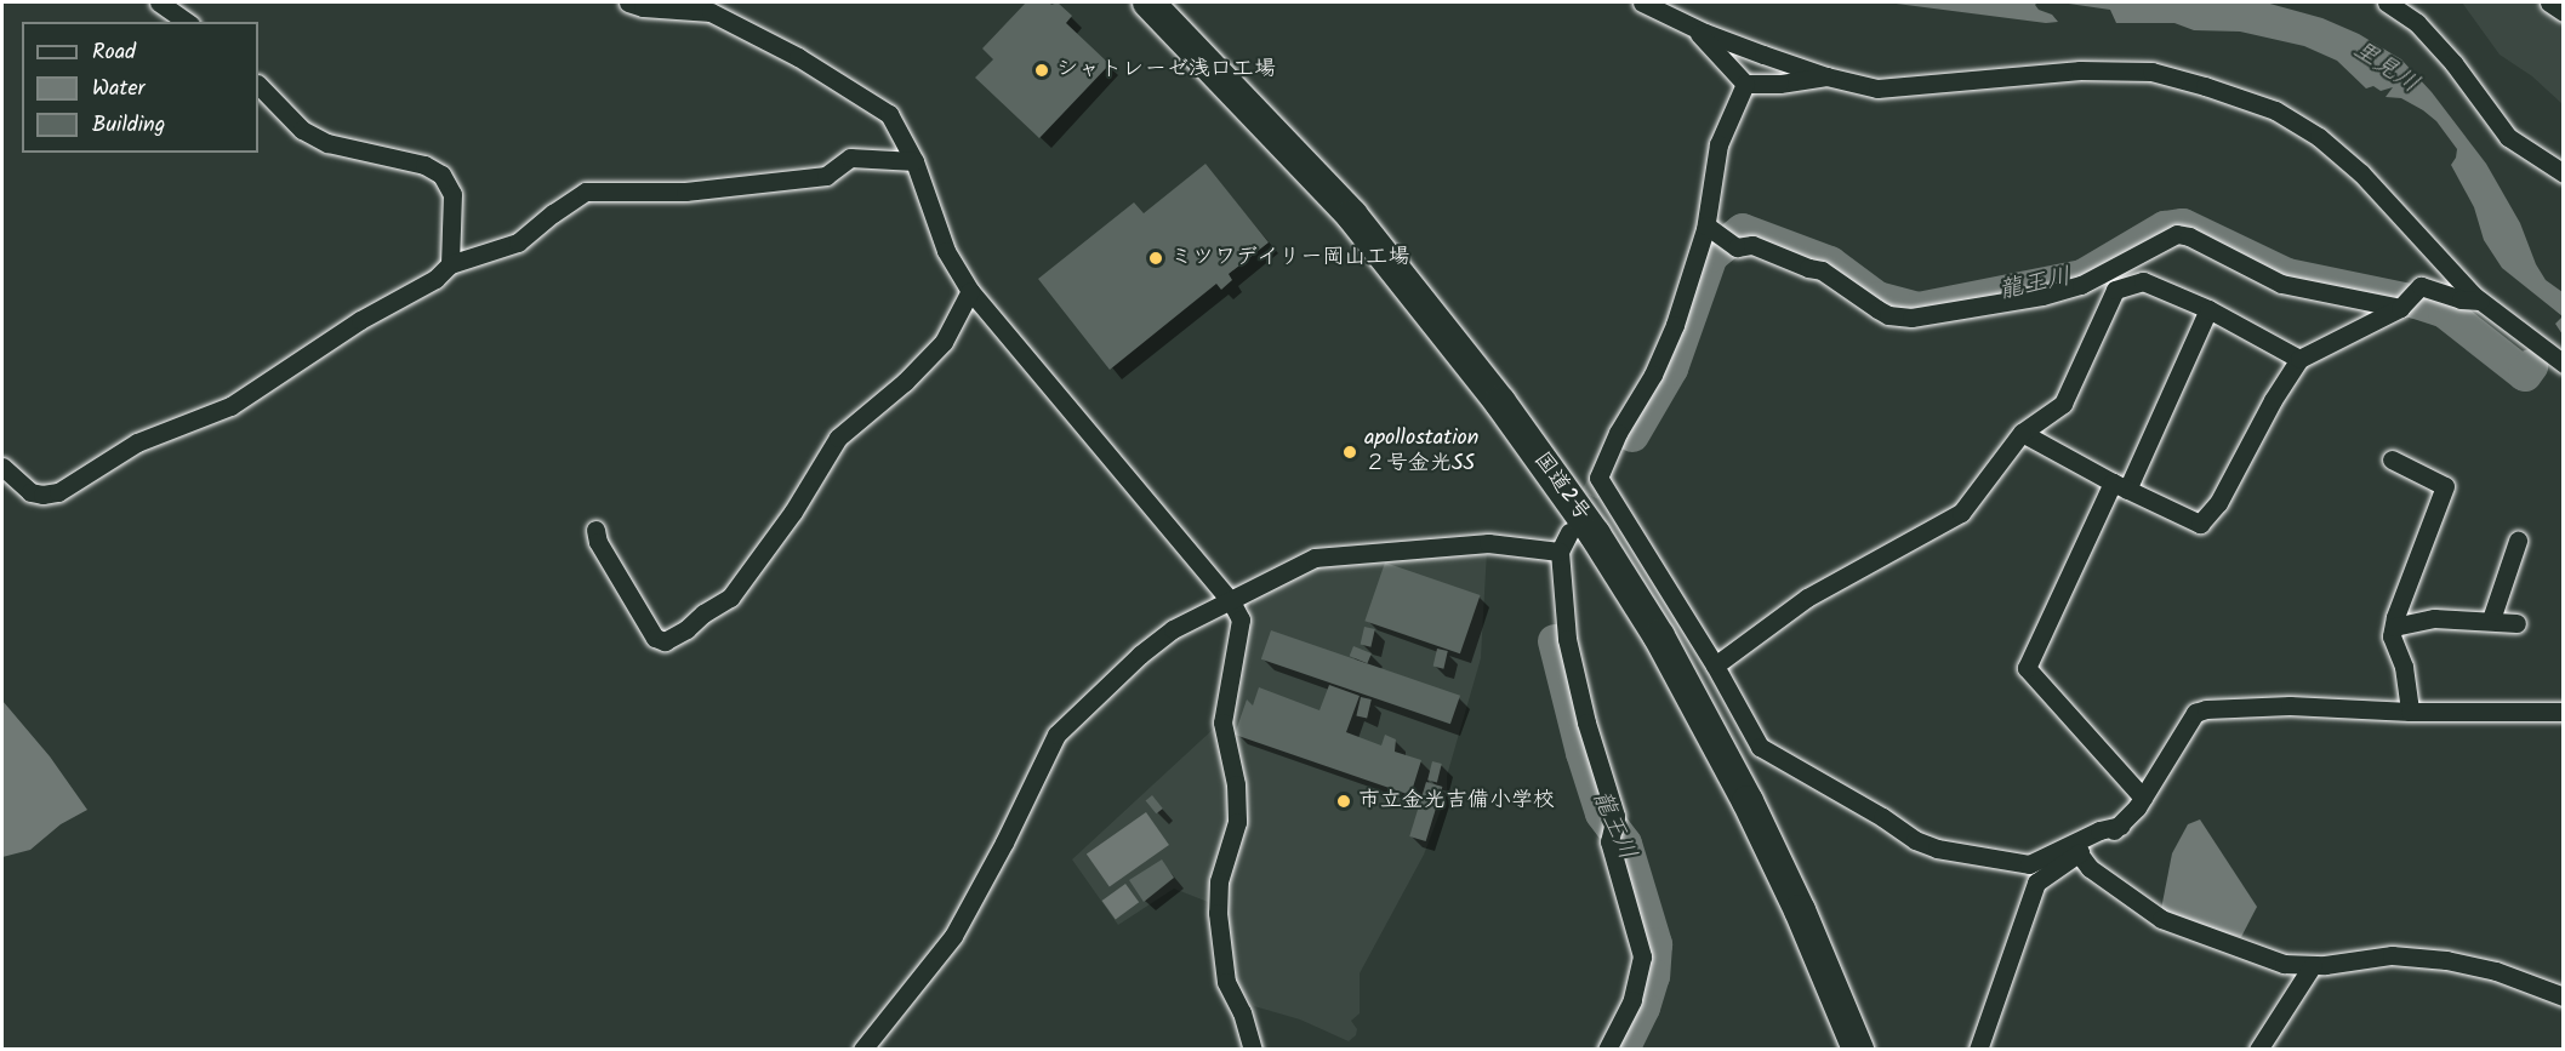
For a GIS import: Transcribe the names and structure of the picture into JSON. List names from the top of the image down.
{
  "streets": {
    "highway": ["国道2号"]
  },
  "water": ["里見川", "龍王川"],
  "places": [
    "シャトレーゼ浅口工場",
    "ミツワデイリー岡山工場",
    "apollostation ２号金光SS",
    "市立金光吉備小学校"
  ],
  "legend": ["Road", "Water", "Building"]
}
